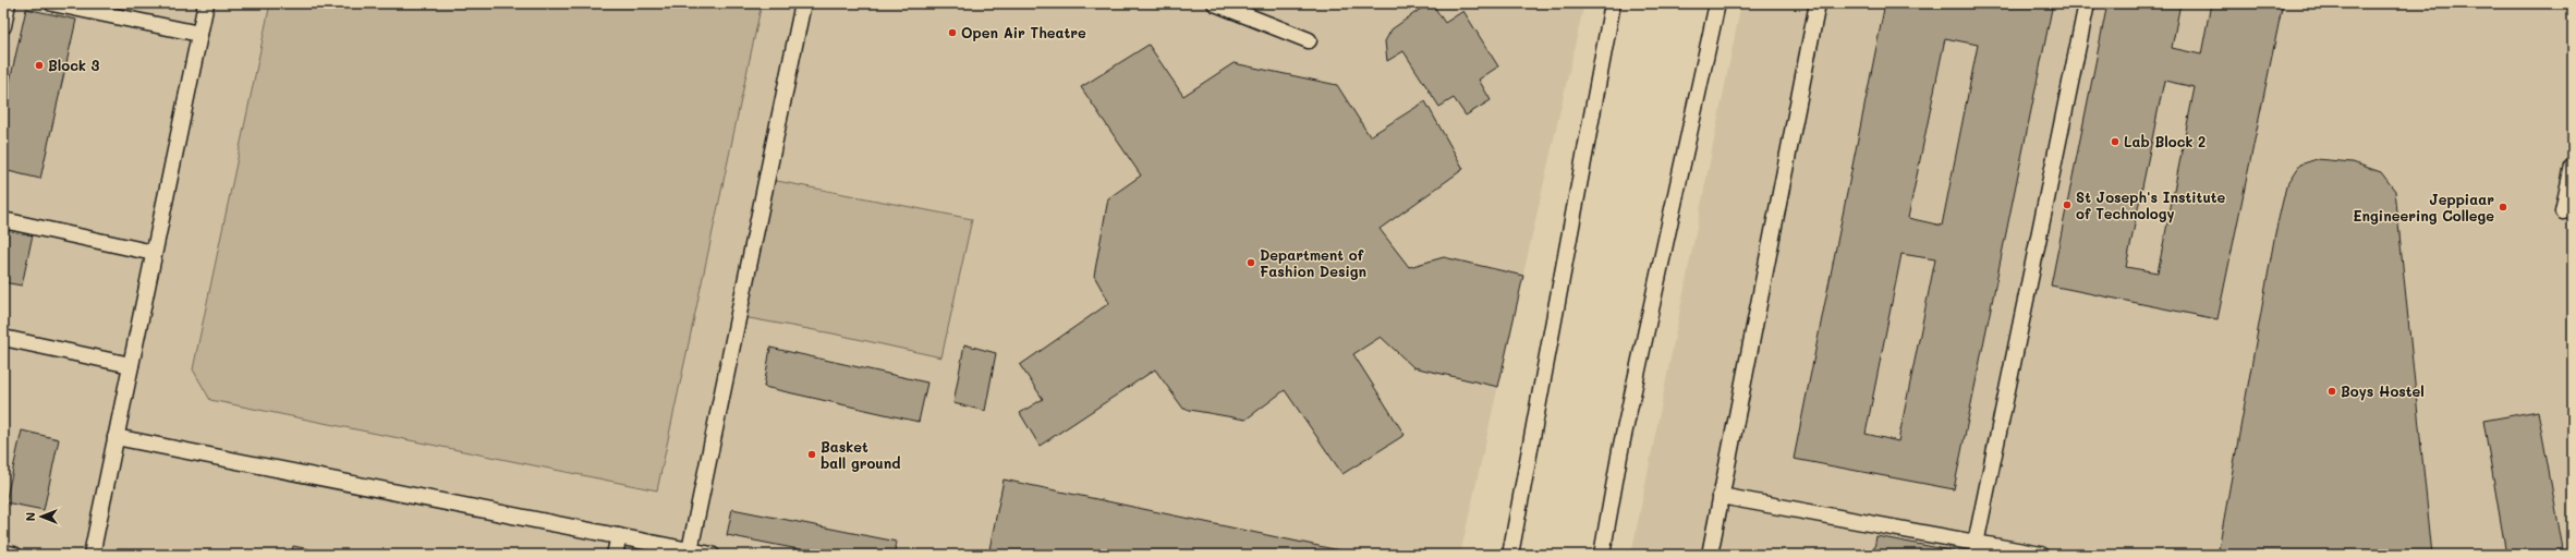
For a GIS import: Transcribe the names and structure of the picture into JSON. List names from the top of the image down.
{
  "places": [
    "Open Air Theatre",
    "Block 3",
    "Lab Block 2",
    "St Joseph's Institute of Technology",
    "Jeppiaar Engineering College",
    "Department of Fashion Design",
    "Boys Hostel",
    "Basket ball ground"
  ],
  "north": "left"
}
